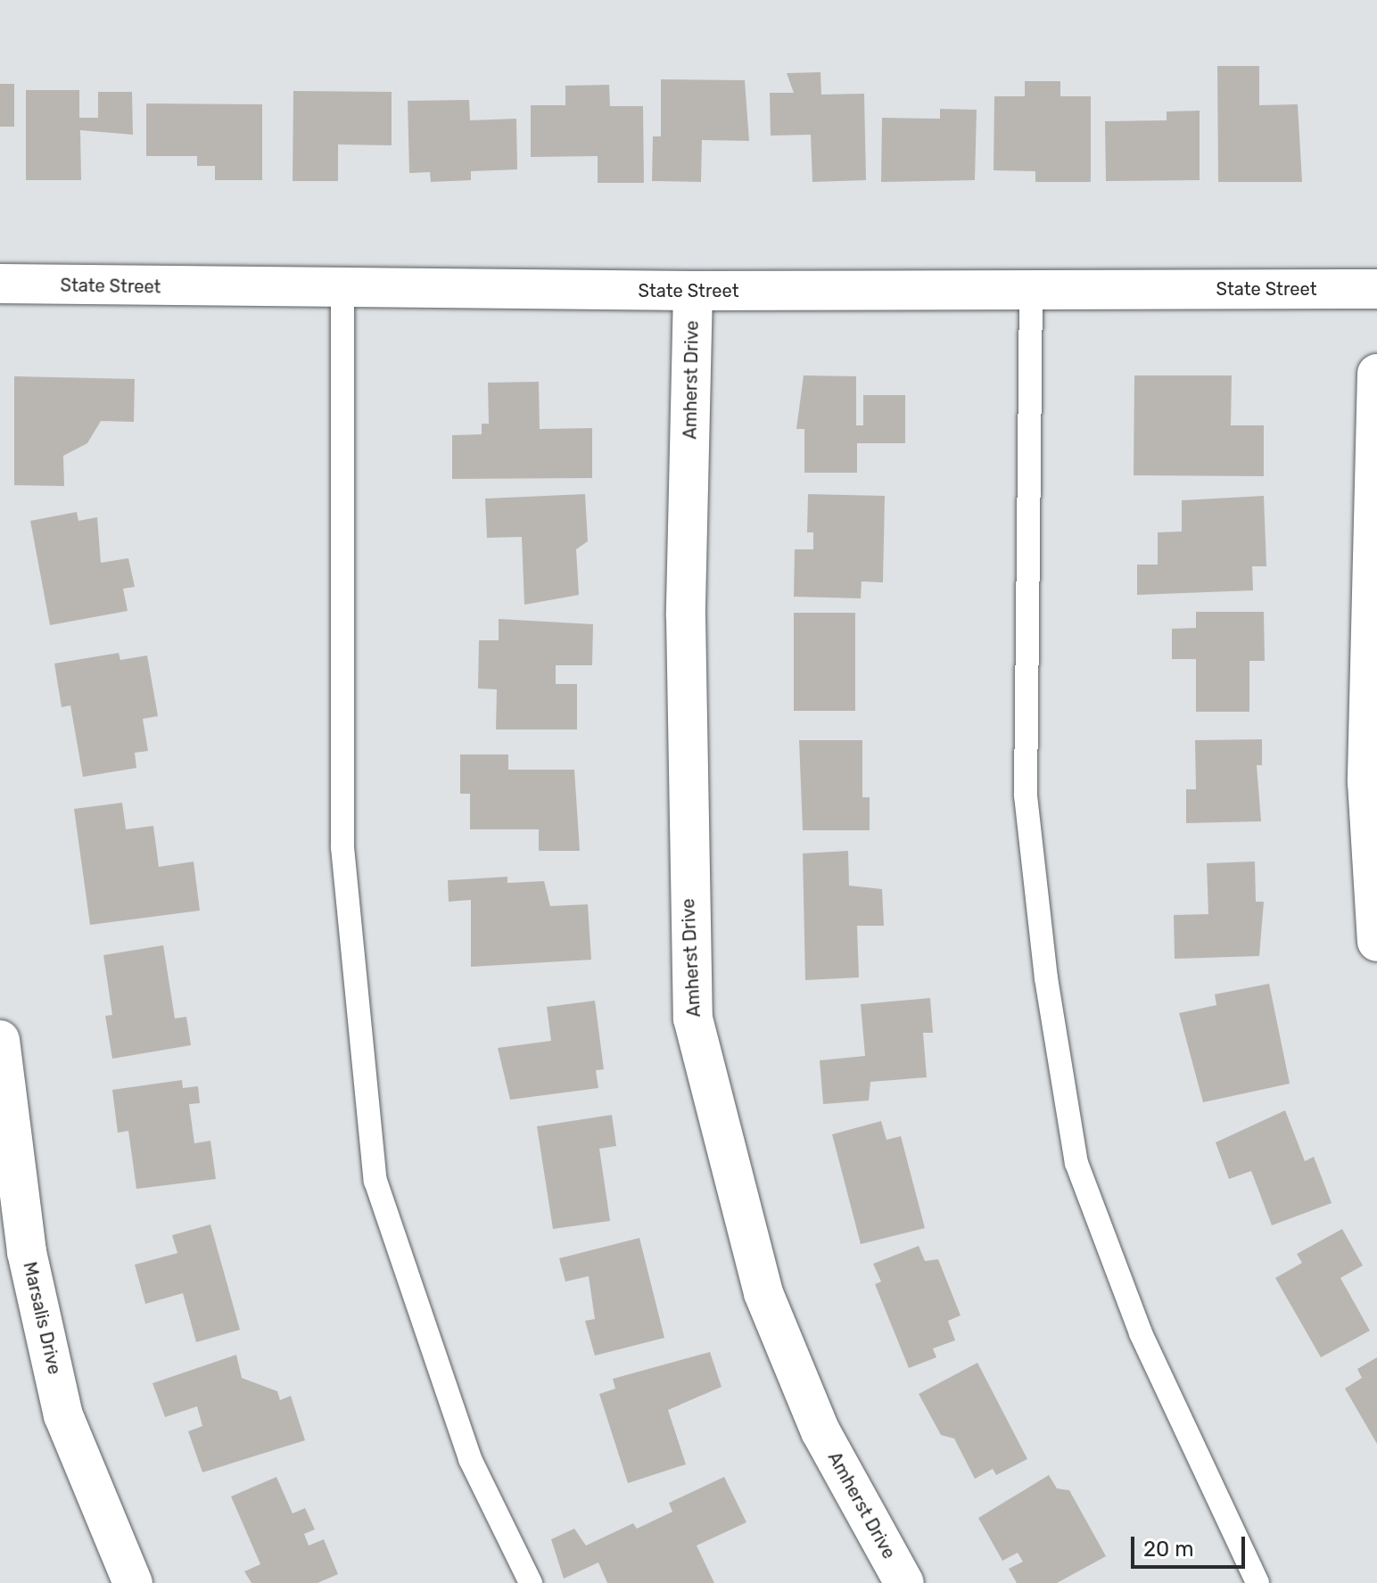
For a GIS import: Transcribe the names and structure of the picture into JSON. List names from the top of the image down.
{
  "streets": {
    "street": ["State Street", "Amherst Drive", "Marsalis Drive"]
  },
  "crossings": [
    ["State Street", "Amherst Drive"]
  ],
  "scale_bar": "20 m"
}
